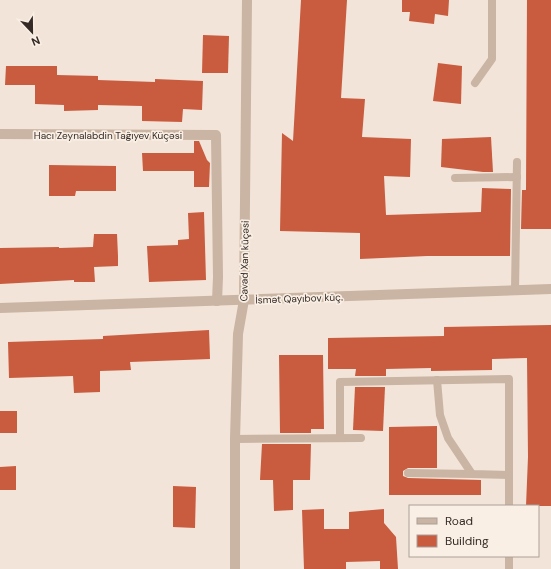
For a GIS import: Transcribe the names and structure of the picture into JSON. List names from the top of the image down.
{
  "streets": {
    "street": ["Hacı Zeynalabdin Tağıyev Küçəsi", "Cavad Xan küçəsi", "İsmət Qayıbov küç."]
  },
  "crossings": [
    ["Hacı Zeynalabdin Tağıyev Küçəsi", "İsmət Qayıbov küç."],
    ["Cavad Xan küçəsi", "İsmət Qayıbov küç."]
  ],
  "legend": ["Road", "Building"],
  "north": "bottom"
}
